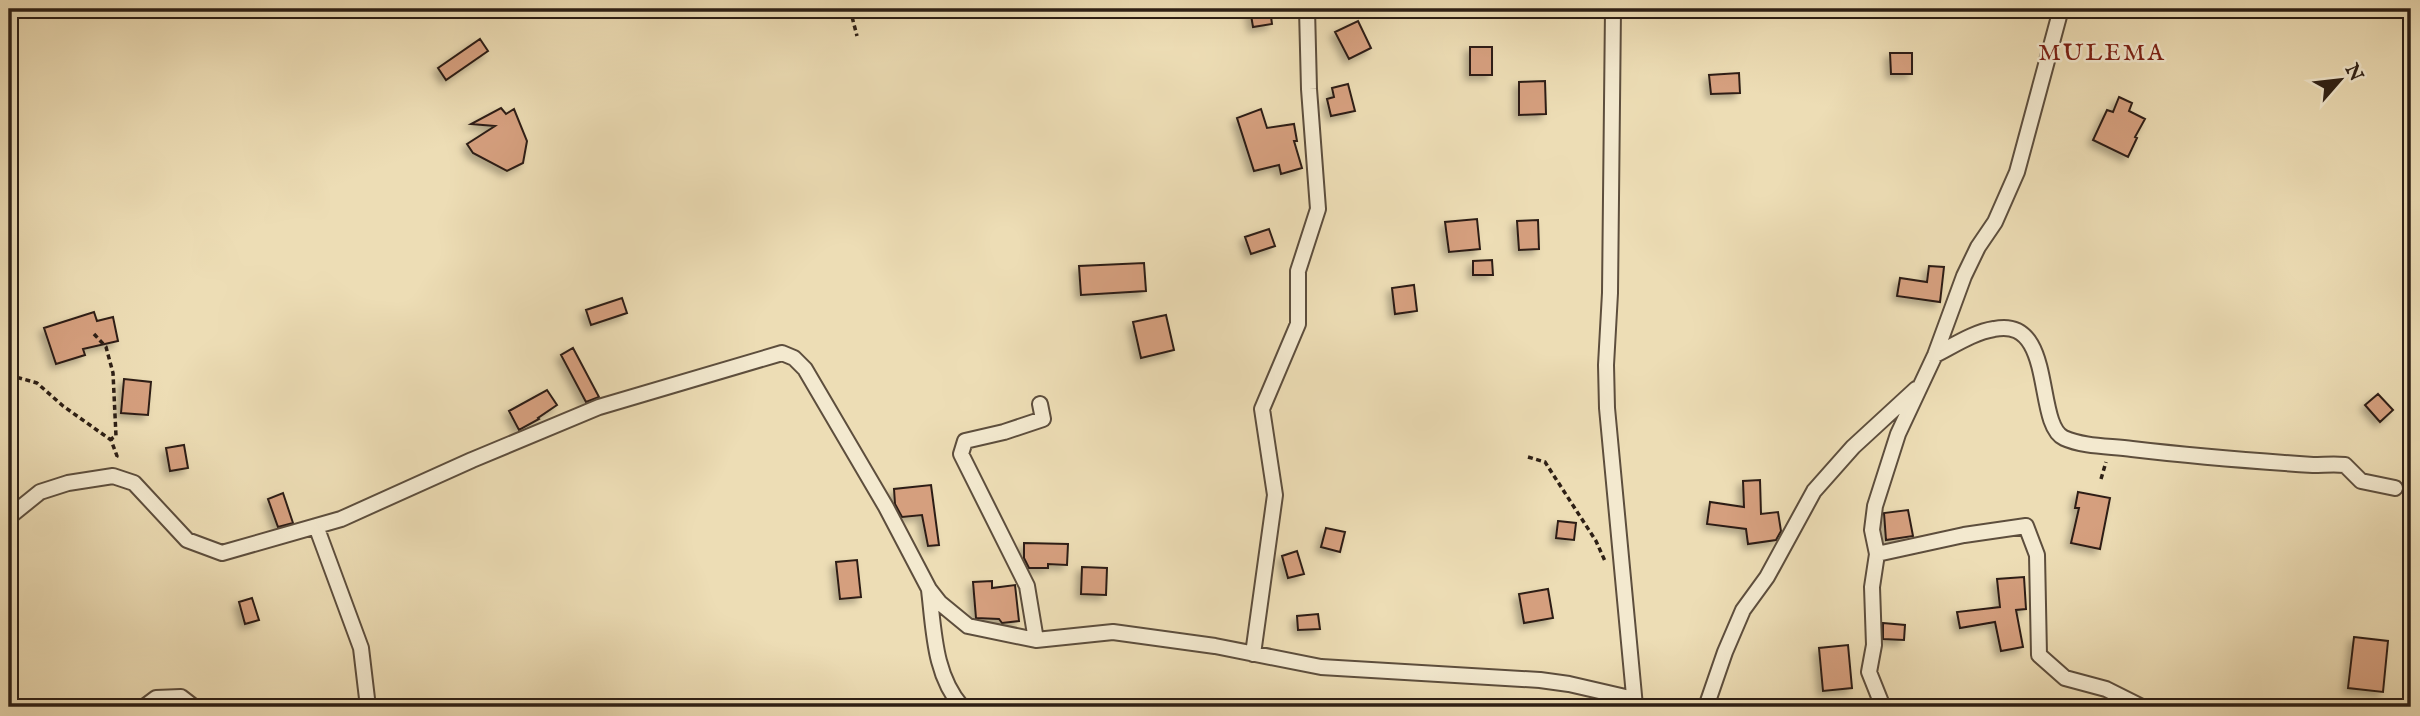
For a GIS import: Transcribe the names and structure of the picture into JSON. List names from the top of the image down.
{
  "districts": ["MULEMA"],
  "north": "top right"
}
